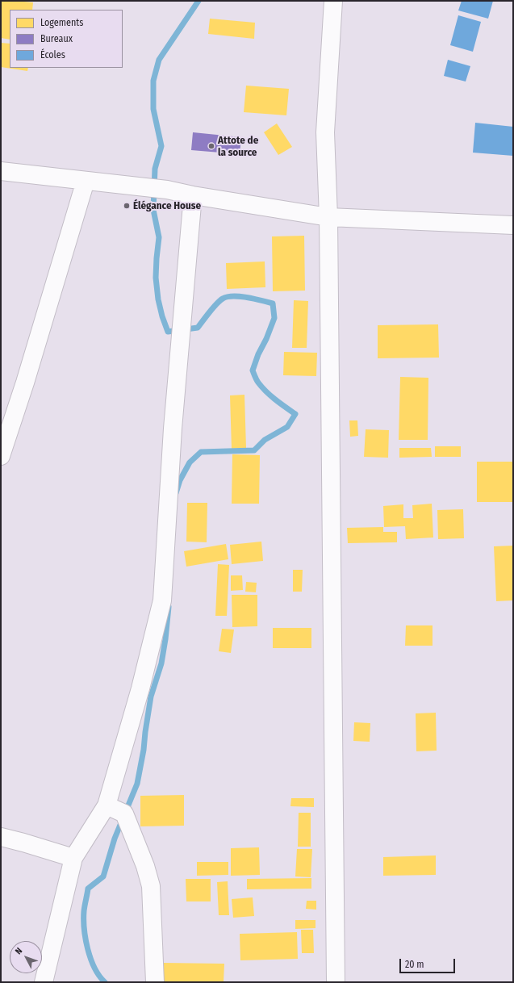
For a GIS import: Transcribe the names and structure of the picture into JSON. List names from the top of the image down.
{
  "places": ["Attote de la source", "Élégance House"],
  "legend": ["Logements", "Bureaux", "Écoles"],
  "scale_bar": "20 m",
  "north": "top left"
}
